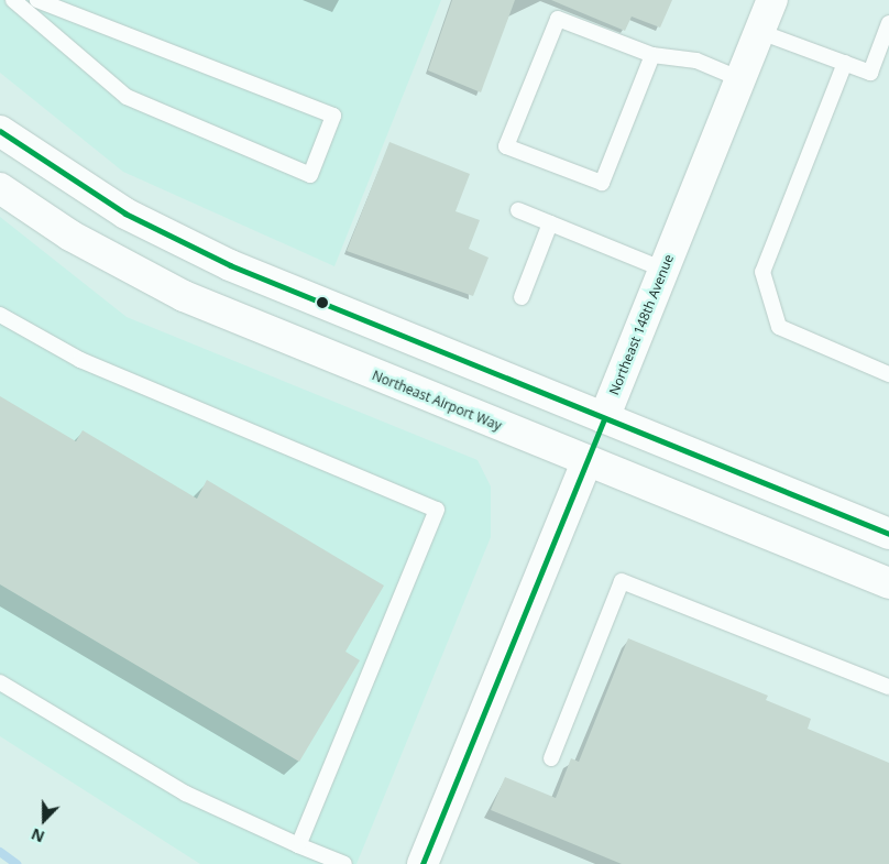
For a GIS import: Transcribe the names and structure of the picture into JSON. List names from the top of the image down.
{
  "streets": {
    "main road": ["Northeast 148th Avenue", "Northeast Airport Way"]
  },
  "crossings": [
    ["Northeast 148th Avenue", "Northeast Airport Way"]
  ],
  "north": "bottom"
}
